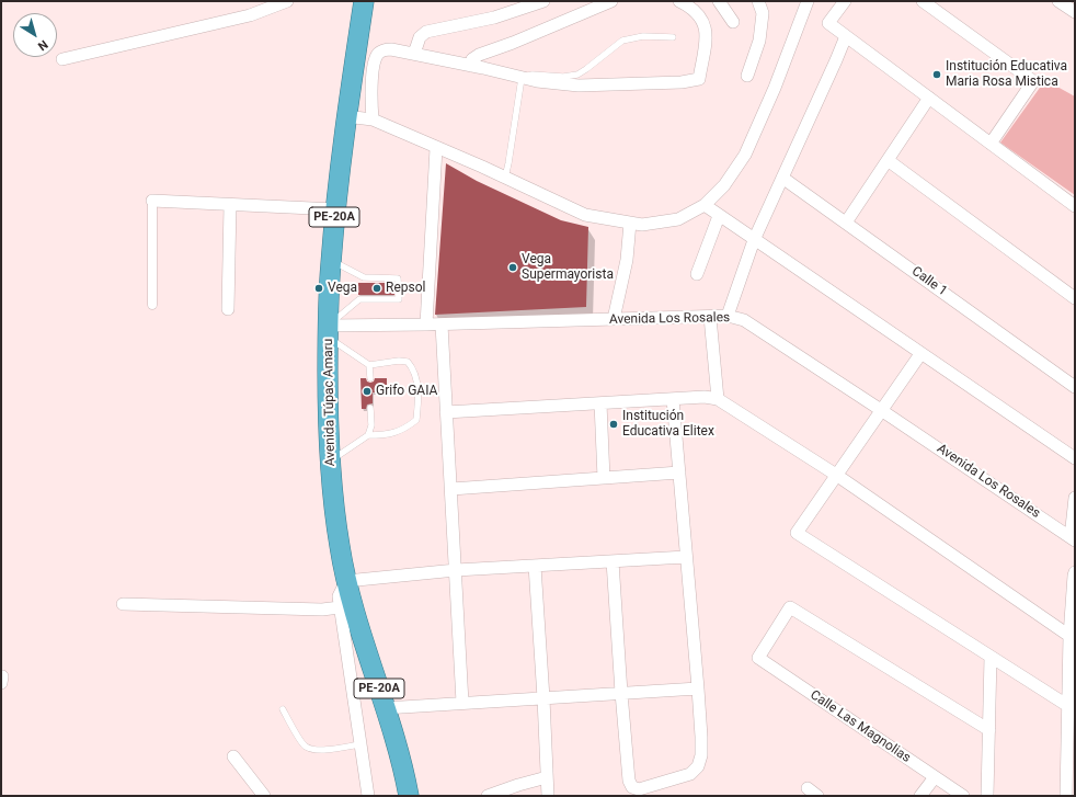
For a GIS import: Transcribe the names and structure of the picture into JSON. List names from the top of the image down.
{
  "streets": {
    "highway": ["PE-20A", "Avenida Túpac Amaru"],
    "street": ["Calle 1", "Avenida Los Rosales", "Calle Las Magnolias"]
  },
  "crossings": [
    ["Avenida Los Rosales", "Avenida Túpac Amaru"]
  ],
  "places": [
    "Institución Educativa Maria Rosa Mistica",
    "Vega Supermayorista",
    "Vega",
    "Repsol",
    "Grifo GAIA",
    "Institución Educativa Elitex"
  ],
  "north": "bottom right"
}
